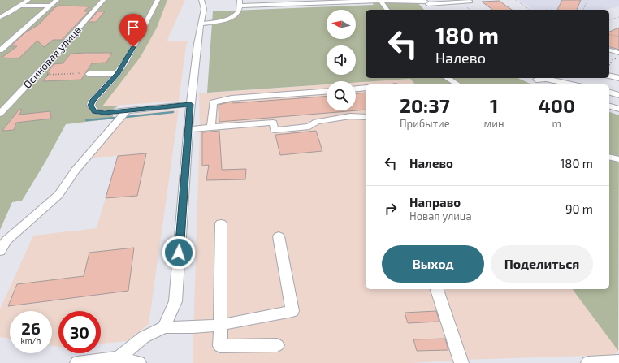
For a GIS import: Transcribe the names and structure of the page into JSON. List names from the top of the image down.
{
  "streets": {
    "street": ["Осиновая улица"]
  },
  "north": "left",
  "page": {
    "turn": ["180 m", "Налево"],
    "eta": [
      "20:37",
      "Прибытие",
      "1",
      "мин",
      "400",
      "m"
    ],
    "list": [
      {
        "name": "Налево",
        "value": "180 m"
      },
      {
        "name": "Направо",
        "note": "Новая улица",
        "value": "90 m"
      }
    ],
    "buttons": ["Выход", "Поделиться"],
    "speed": "26 km/h",
    "limit": "30"
  }
}
